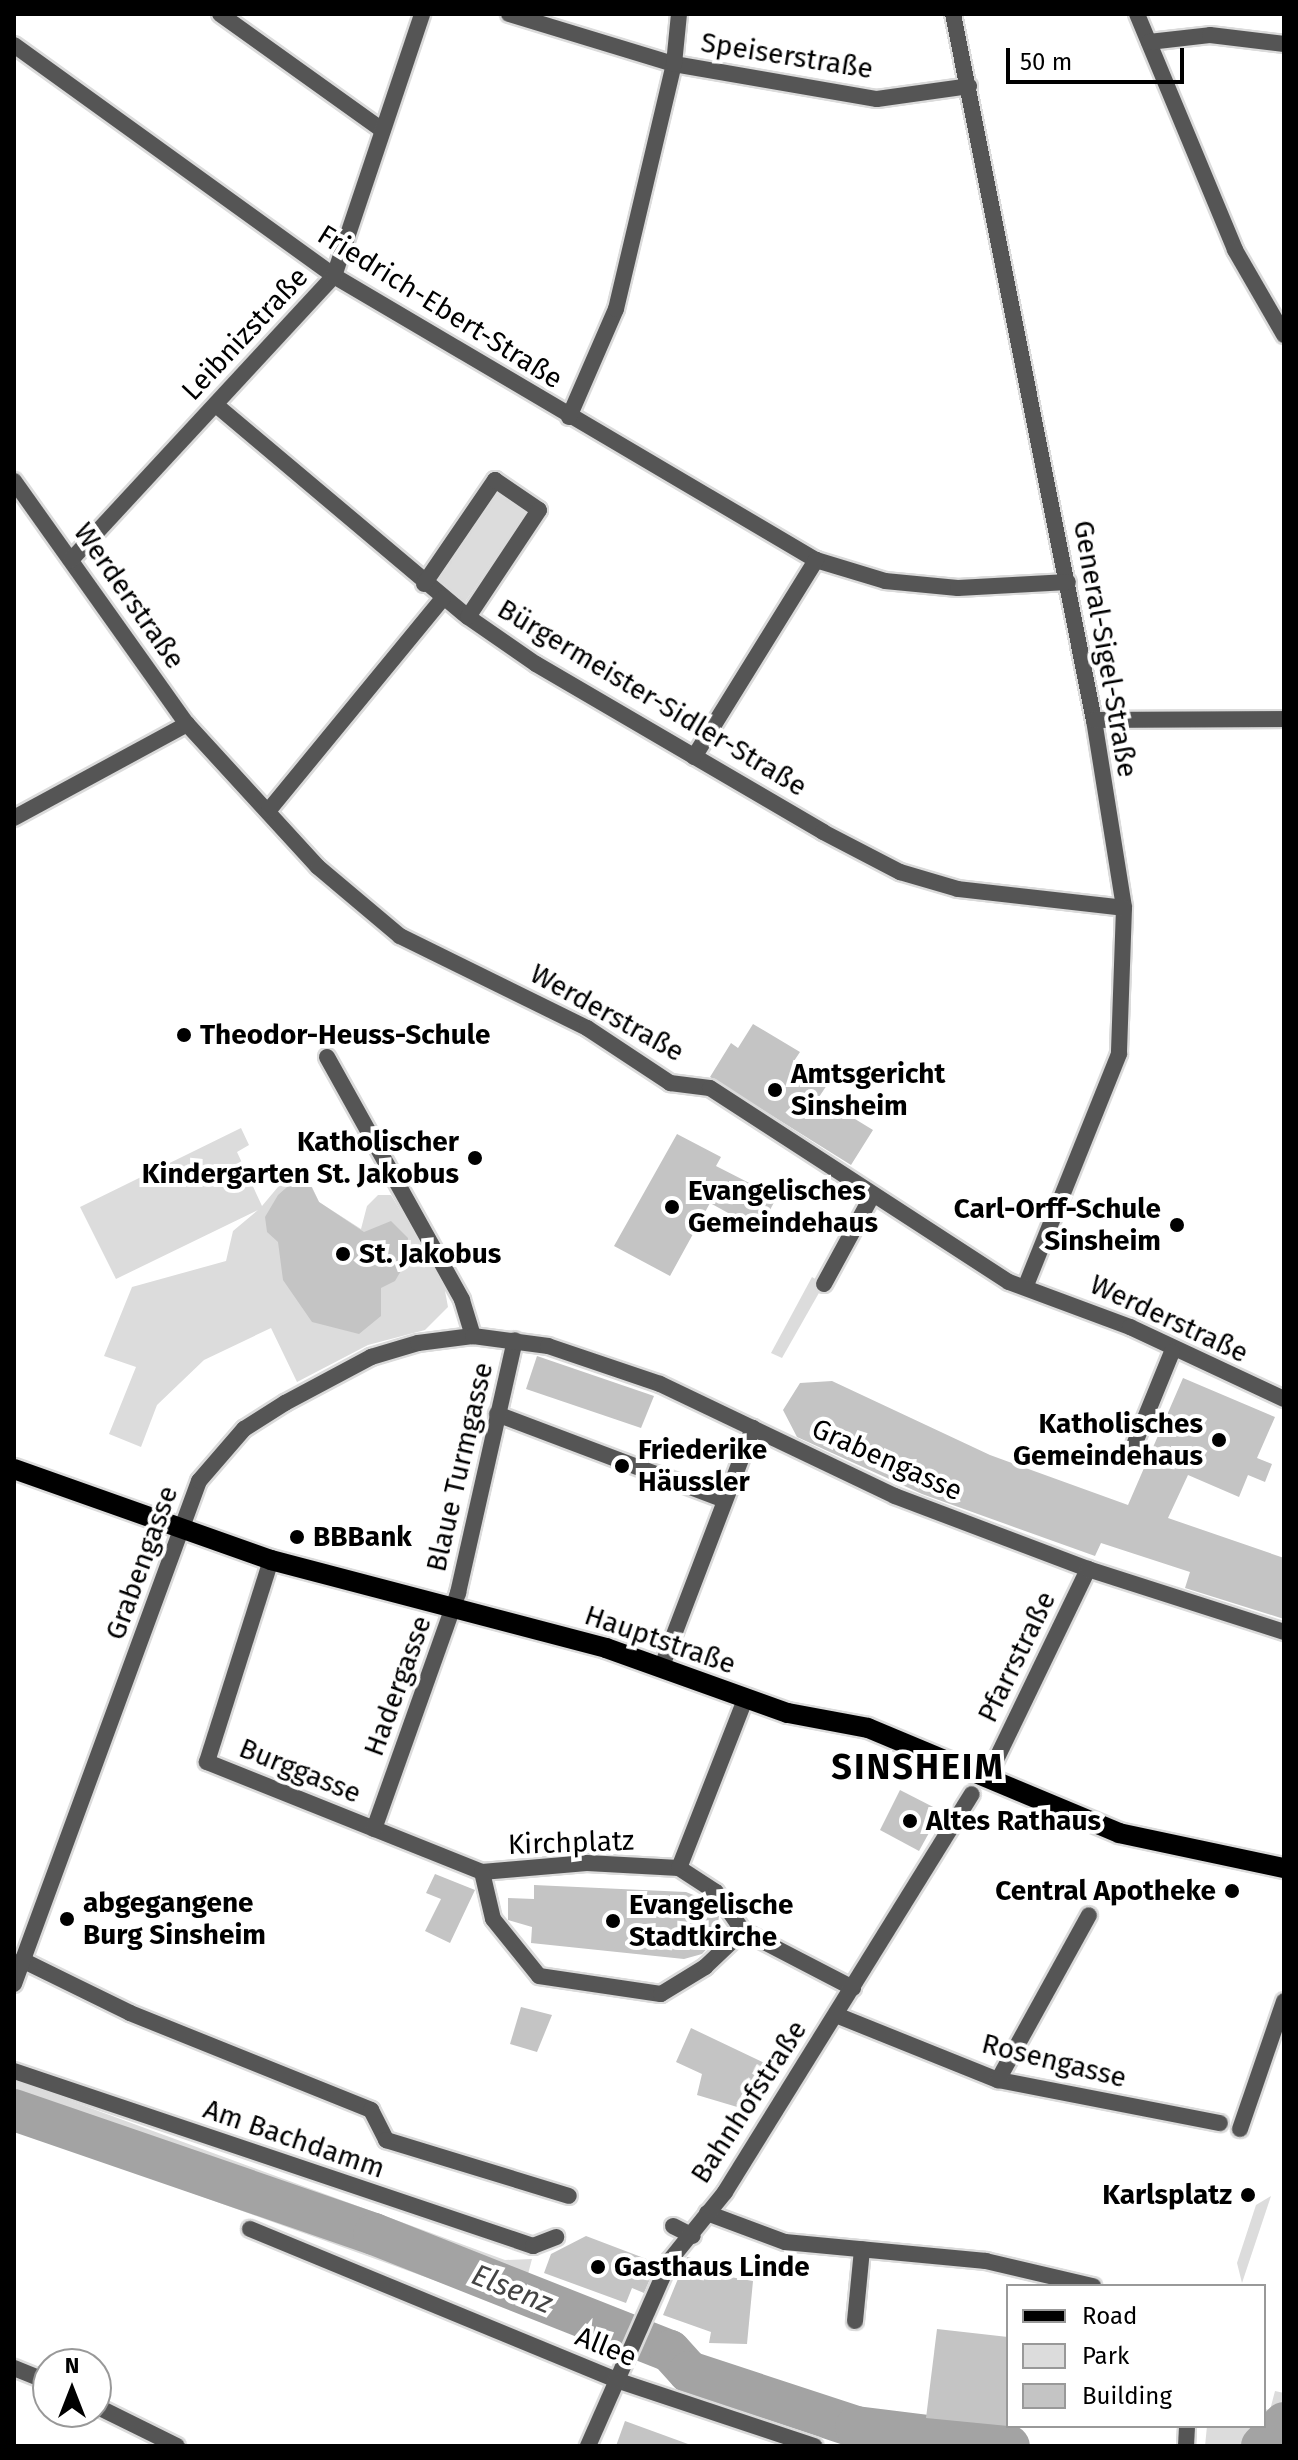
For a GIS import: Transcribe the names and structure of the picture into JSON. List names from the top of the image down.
{
  "streets": {
    "main road": ["Hauptstraße"],
    "street": [
      "Speiserstraße",
      "Friedrich-Ebert-Straße",
      "Leibnizstraße",
      "Werderstraße",
      "General-Sigel-Straße",
      "Bürgermeister-Sidler-Straße",
      "Grabengasse",
      "Blaue Turmgasse",
      "Pfarrstraße",
      "Hadergasse",
      "Burggasse",
      "Kirchplatz",
      "Rosengasse",
      "Bahnhofstraße",
      "Am Bachdamm",
      "Allee"
    ]
  },
  "crossings": [
    ["Speiserstraße", "General-Sigel-Straße"],
    ["Friedrich-Ebert-Straße", "Leibnizstraße"],
    ["Friedrich-Ebert-Straße", "General-Sigel-Straße"],
    ["Leibnizstraße", "Werderstraße"],
    ["Leibnizstraße", "Bürgermeister-Sidler-Straße"],
    ["Werderstraße", "General-Sigel-Straße"],
    ["General-Sigel-Straße", "Bürgermeister-Sidler-Straße"],
    ["Grabengasse", "Blaue Turmgasse"],
    ["Grabengasse", "Hauptstraße"],
    ["Grabengasse", "Pfarrstraße"],
    ["Blaue Turmgasse", "Hauptstraße"],
    ["Blaue Turmgasse", "Hadergasse"],
    ["Hauptstraße", "Hadergasse"],
    ["Hauptstraße", "Burggasse"],
    ["Hadergasse", "Burggasse"],
    ["Burggasse", "Kirchplatz"],
    ["Rosengasse", "Bahnhofstraße"],
    ["Bahnhofstraße", "Allee"]
  ],
  "districts": ["SINSHEIM"],
  "water": ["Elsenz"],
  "places": [
    "Theodor-Heuss-Schule",
    "Amtsgericht Sinsheim",
    "Katholischer Kindergarten St. Jakobus",
    "Evangelisches Gemeindehaus",
    "Carl-Orff-Schule Sinsheim",
    "St. Jakobus",
    "Katholisches Gemeindehaus",
    "Friederike Häussler",
    "BBBank",
    "Altes Rathaus",
    "Central Apotheke",
    "abgegangene Burg Sinsheim",
    "Evangelische Stadtkirche",
    "Karlsplatz",
    "Gasthaus Linde"
  ],
  "legend": ["Road", "Park", "Building"],
  "scale_bar": "50 m",
  "north": "top"
}
